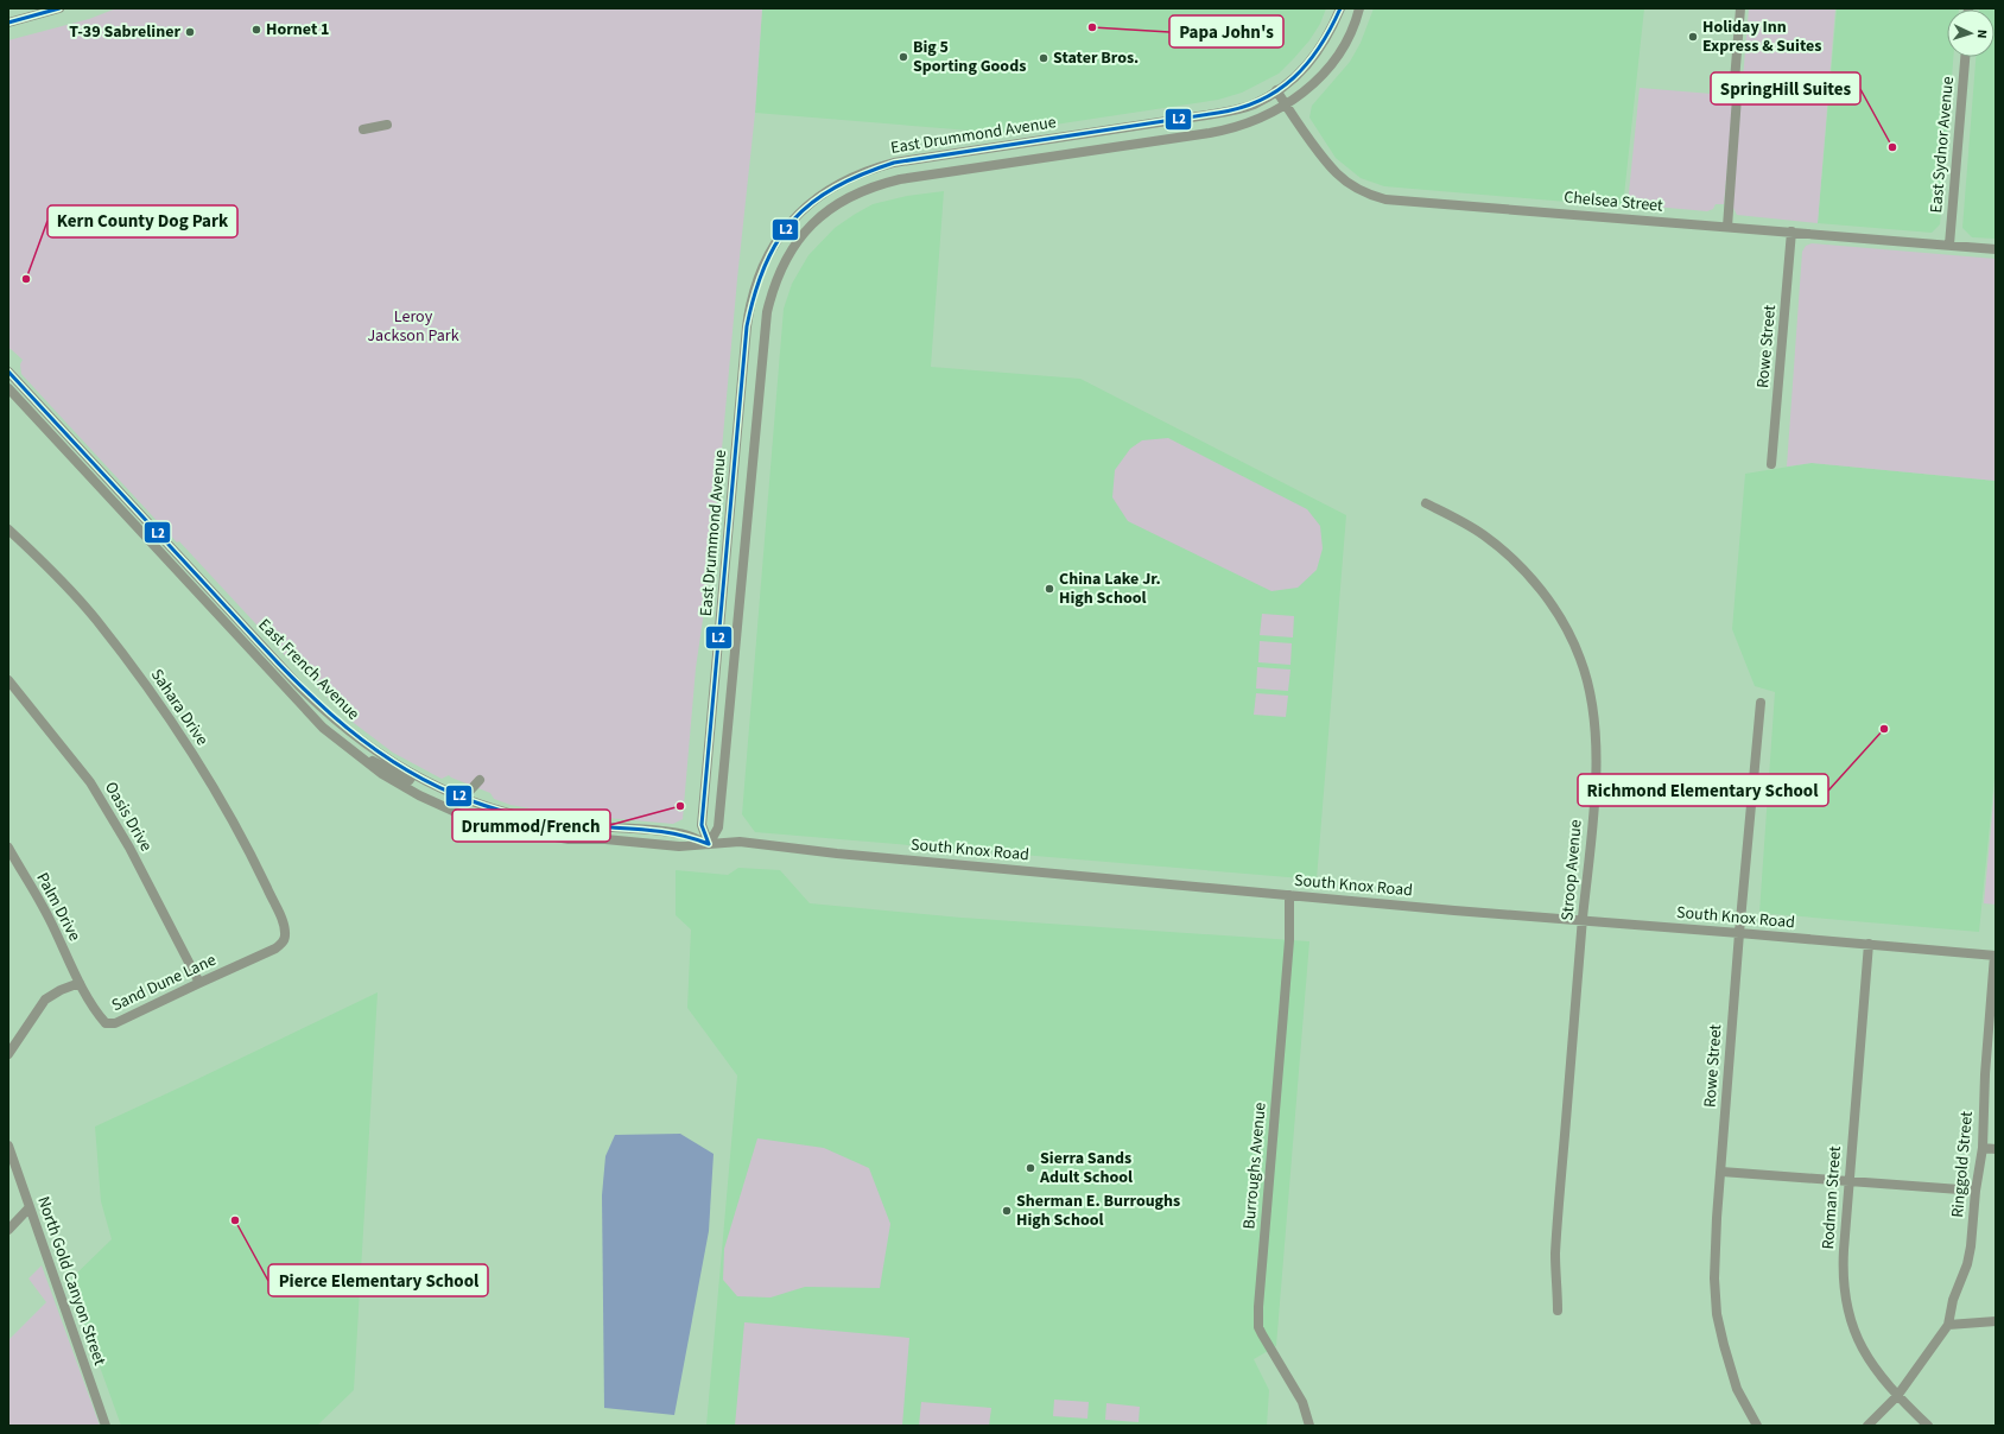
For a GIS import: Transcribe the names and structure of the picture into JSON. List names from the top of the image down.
{
  "streets": {
    "street": [
      "East Drummond Avenue",
      "East Sydnor Avenue",
      "Chelsea Street",
      "Rowe Street",
      "East French Avenue",
      "Sahara Drive",
      "Oasis Drive",
      "South Knox Road",
      "Stroop Avenue",
      "Palm Drive",
      "Sand Dune Lane",
      "Ringgold Street",
      "Burroughs Avenue",
      "Rodman Street",
      "North Gold Canyon Street"
    ]
  },
  "crossings": [
    ["East Drummond Avenue", "Chelsea Street"],
    ["East Drummond Avenue", "East French Avenue"],
    ["East Drummond Avenue", "South Knox Road"],
    ["East Sydnor Avenue", "Chelsea Street"],
    ["Chelsea Street", "Rowe Street"],
    ["Rowe Street", "South Knox Road"],
    ["East French Avenue", "South Knox Road"],
    ["Sahara Drive", "Sand Dune Lane"],
    ["Oasis Drive", "Sand Dune Lane"],
    ["South Knox Road", "Stroop Avenue"],
    ["South Knox Road", "Ringgold Street"],
    ["South Knox Road", "Burroughs Avenue"],
    ["South Knox Road", "Rodman Street"],
    ["Palm Drive", "Sand Dune Lane"]
  ],
  "parks": ["Leroy Jackson Park"],
  "places": [
    "Papa John's",
    "Hornet 1",
    "T-39 Sabreliner",
    "Holiday Inn Express & Suites",
    "Big 5 Sporting Goods",
    "Stater Bros.",
    "SpringHill Suites",
    "Kern County Dog Park",
    "China Lake Jr. High School",
    "Richmond Elementary School",
    "Drummod/French",
    "Sierra Sands Adult School",
    "Sherman E. Burroughs High School",
    "Pierce Elementary School"
  ],
  "lines": ["transit line L2"],
  "north": "right"
}
